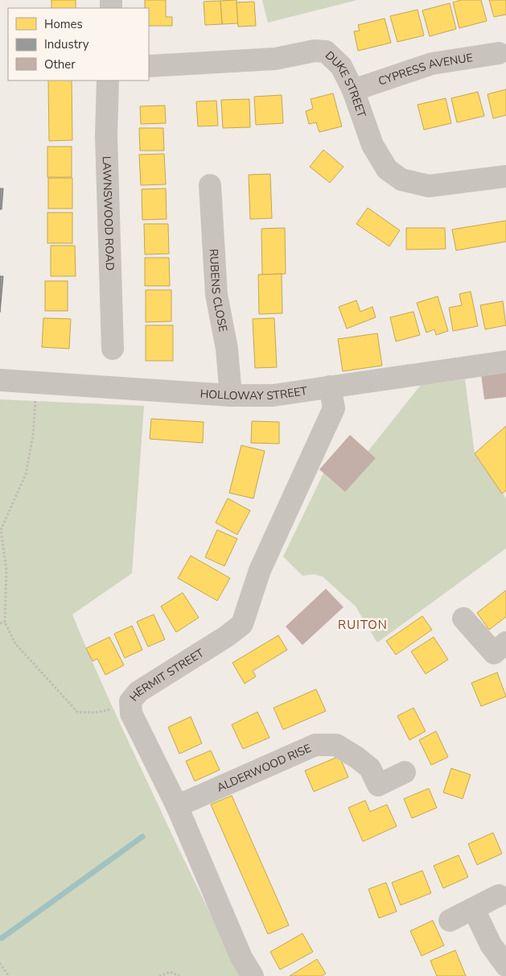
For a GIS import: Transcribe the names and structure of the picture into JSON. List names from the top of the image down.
{
  "streets": {
    "street": [
      "CYPRESS AVENUE",
      "DUKE STREET",
      "LAWNSWOOD ROAD",
      "RUBENS CLOSE",
      "HOLLOWAY STREET",
      "HERMIT STREET",
      "ALDERWOOD RISE"
    ]
  },
  "crossings": [
    ["CYPRESS AVENUE", "DUKE STREET"],
    ["RUBENS CLOSE", "HOLLOWAY STREET"],
    ["HOLLOWAY STREET", "HERMIT STREET"],
    ["HERMIT STREET", "ALDERWOOD RISE"]
  ],
  "districts": ["RUITON"],
  "legend": ["Homes", "Industry", "Other"]
}
